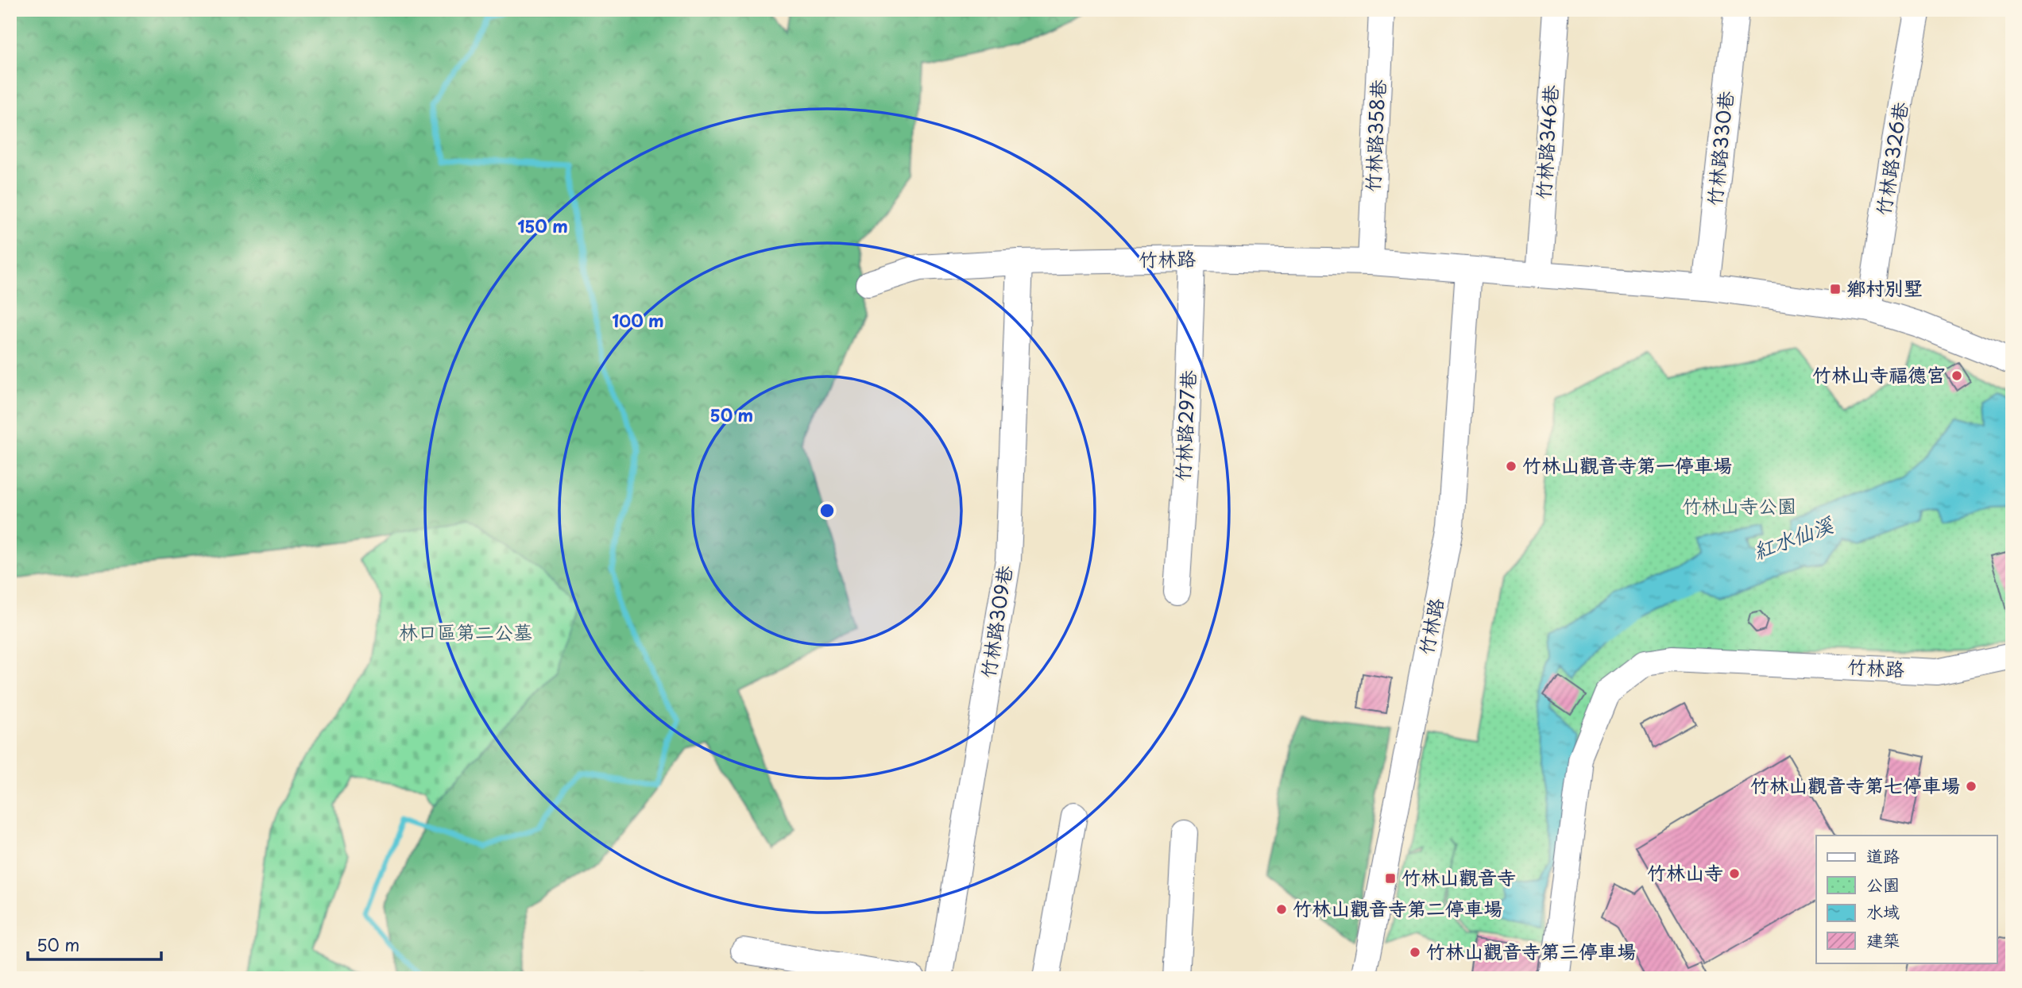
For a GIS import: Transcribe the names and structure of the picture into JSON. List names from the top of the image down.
{
  "streets": {
    "street": [
      "竹林路358巷",
      "竹林路346巷",
      "竹林路330巷",
      "竹林路326巷",
      "竹林路",
      "竹林路297巷",
      "竹林路309巷"
    ]
  },
  "crossings": [
    ["竹林路358巷", "竹林路"],
    ["竹林路346巷", "竹林路"],
    ["竹林路330巷", "竹林路"],
    ["竹林路326巷", "竹林路"],
    ["竹林路", "竹林路297巷"],
    ["竹林路", "竹林路309巷"]
  ],
  "water": ["紅水仙溪"],
  "parks": ["竹林山寺公園", "林口區第二公墓"],
  "places": {
    "transit": ["鄉村別墅", "竹林山觀音寺"],
    "other": [
      "竹林山寺福德宮",
      "竹林山觀音寺第一停車場",
      "竹林山觀音寺第七停車場",
      "竹林山寺",
      "竹林山觀音寺第二停車場",
      "竹林山觀音寺第三停車場"
    ]
  },
  "legend": [
    "道路",
    "公園",
    "水域",
    "建築"
  ],
  "scale_bar": "50 m",
  "rings": ["150 m", "100 m", "50 m"]
}
